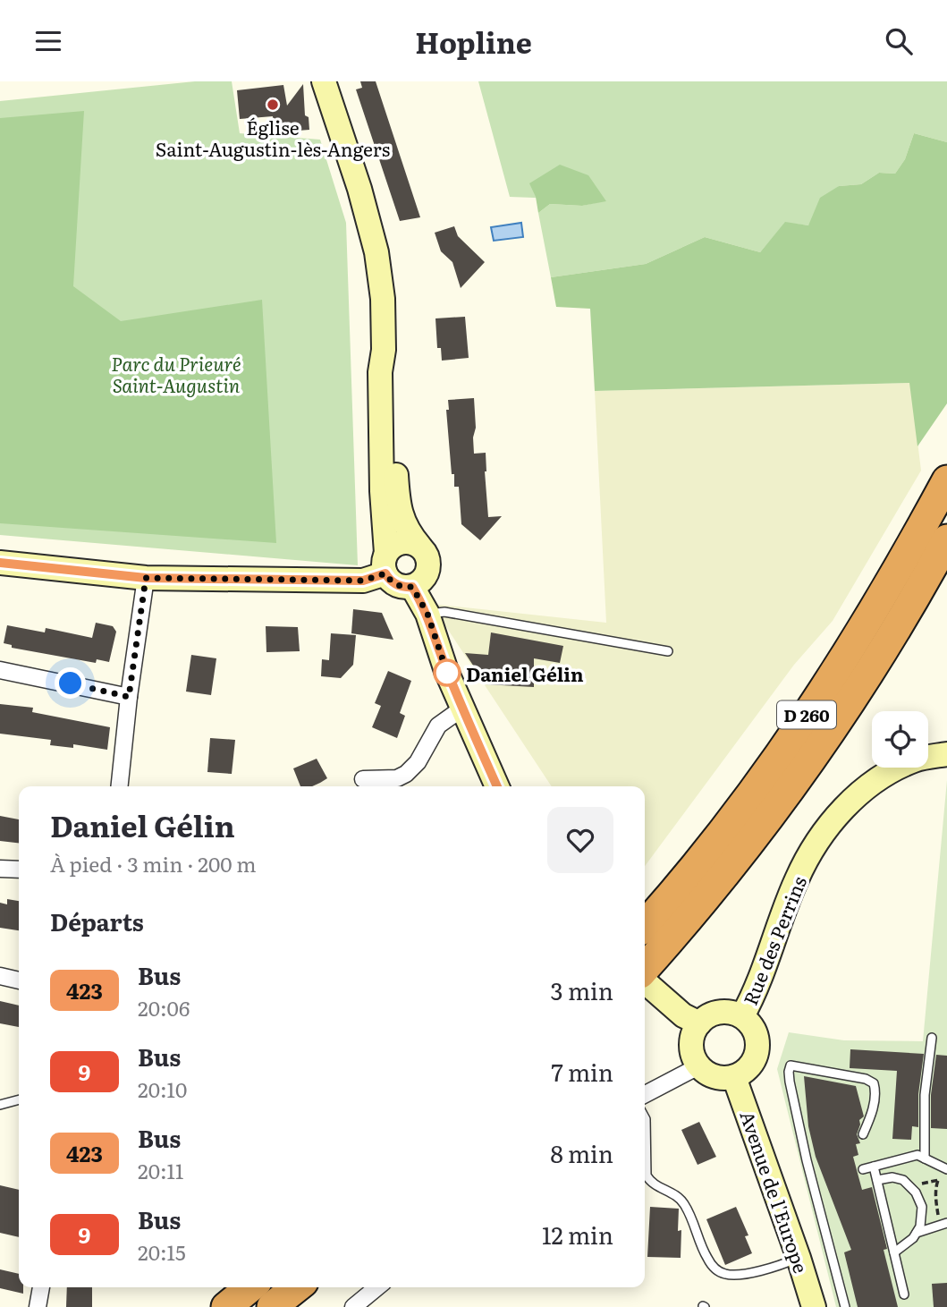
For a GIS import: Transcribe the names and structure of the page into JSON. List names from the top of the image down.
{
  "streets": {
    "highway": ["D 260"],
    "street": ["Rue des Perrins", "Avenue de l'Europe"]
  },
  "crossings": [
    ["Rue des Perrins", "Avenue de l'Europe"]
  ],
  "parks": ["Parc du Prieuré Saint-Augustin"],
  "places": ["Église Saint-Augustin-lès-Angers", "Daniel Gélin"],
  "lines": ["bus line 423"],
  "page": {
    "header": "Hopline",
    "heading": [
      ["Daniel Gélin", "À pied · 3 min · 200 m"],
      "Départs"
    ],
    "list": [
      {
        "mark": "423",
        "name": "Bus",
        "note": "20:06",
        "value": "3 min"
      },
      {
        "mark": "9",
        "name": "Bus",
        "note": "20:10",
        "value": "7 min"
      },
      {
        "mark": "423",
        "name": "Bus",
        "note": "20:11",
        "value": "8 min"
      },
      {
        "mark": "9",
        "name": "Bus",
        "note": "20:15",
        "value": "12 min"
      }
    ]
  }
}
